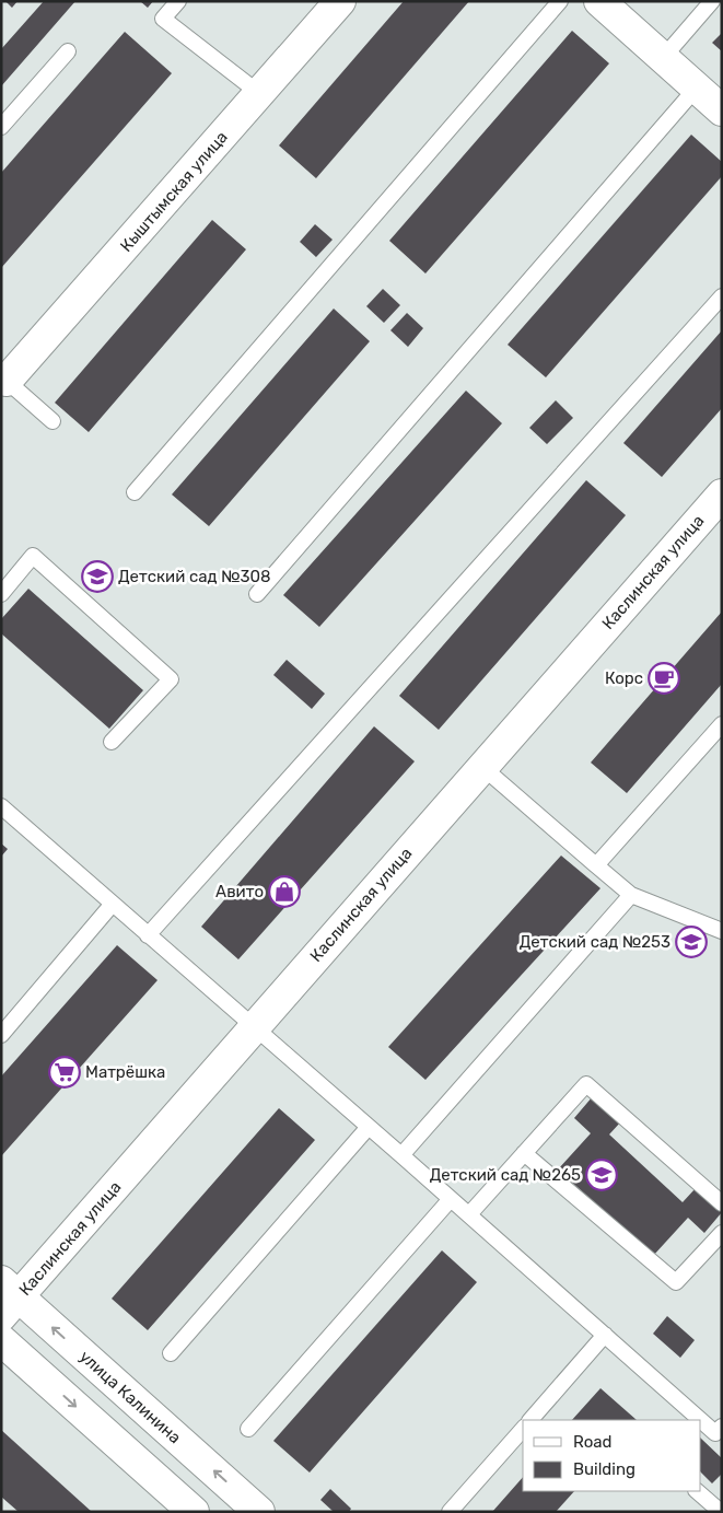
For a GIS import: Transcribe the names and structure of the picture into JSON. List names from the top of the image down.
{
  "streets": {
    "main road": ["Кыштымская улица", "Каслинская улица", "улица Калинина"]
  },
  "crossings": [
    ["Каслинская улица", "улица Калинина"]
  ],
  "places": {
    "school or university": ["Детский сад №308", "Детский сад №253", "Детский сад №265"],
    "cafe": ["Корс"],
    "shop": ["Авито"],
    "supermarket": ["Матрёшка"]
  },
  "legend": ["Road", "Building"]
}
